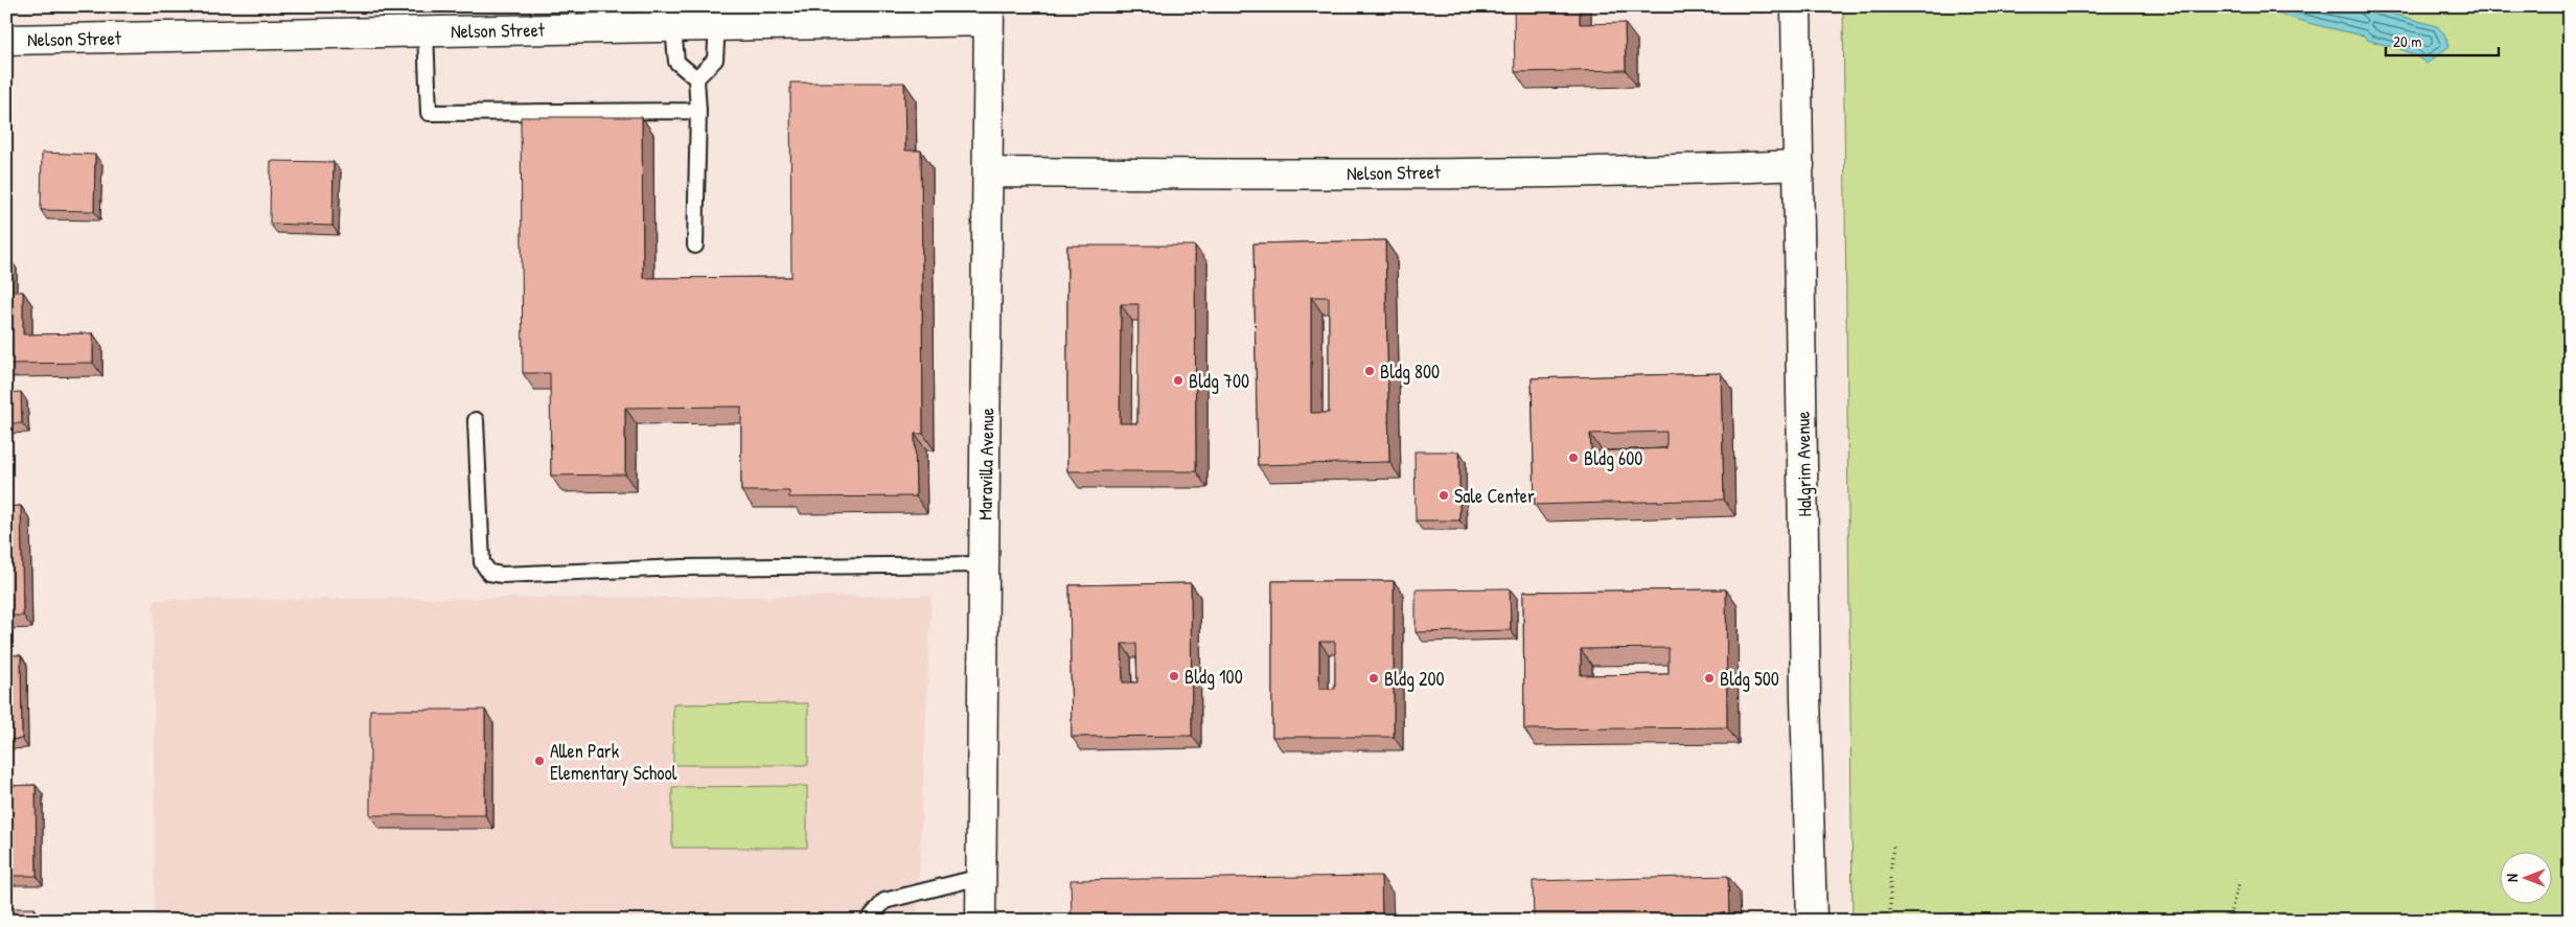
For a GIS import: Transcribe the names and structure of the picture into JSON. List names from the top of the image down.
{
  "streets": {
    "street": ["Nelson Street", "Maravilla Avenue", "Halgrim Avenue"]
  },
  "crossings": [
    ["Nelson Street", "Maravilla Avenue"],
    ["Nelson Street", "Halgrim Avenue"]
  ],
  "places": [
    "Bldg 800",
    "Bldg 700",
    "Bldg 600",
    "Sale Center",
    "Bldg 100",
    "Bldg 200",
    "Bldg 500",
    "Allen Park Elementary School"
  ],
  "scale_bar": "20 m",
  "north": "left"
}
